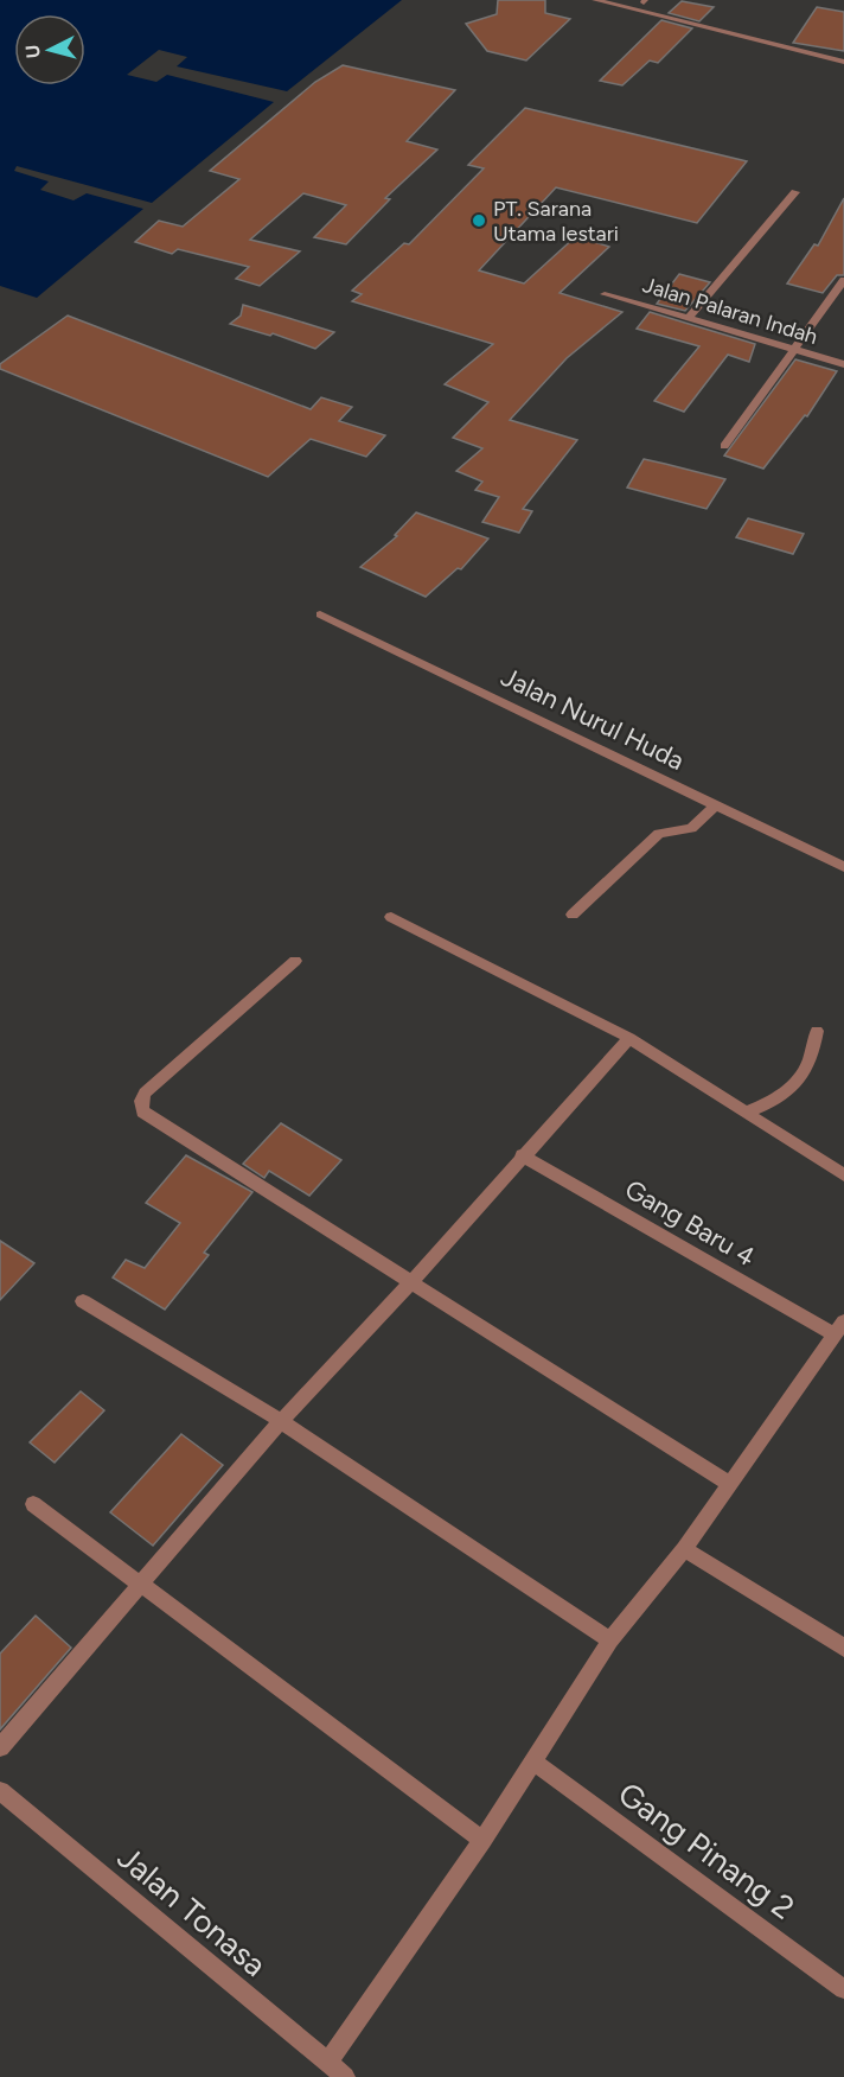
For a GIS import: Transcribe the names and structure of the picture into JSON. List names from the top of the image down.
{
  "streets": {
    "street": [
      "Jalan Palaran Indah",
      "Jalan Nurul Huda",
      "Gang Baru 4",
      "Gang Pinang 2",
      "Jalan Tonasa"
    ]
  },
  "places": ["PT. Sarana Utama lestari"],
  "north": "left"
}
